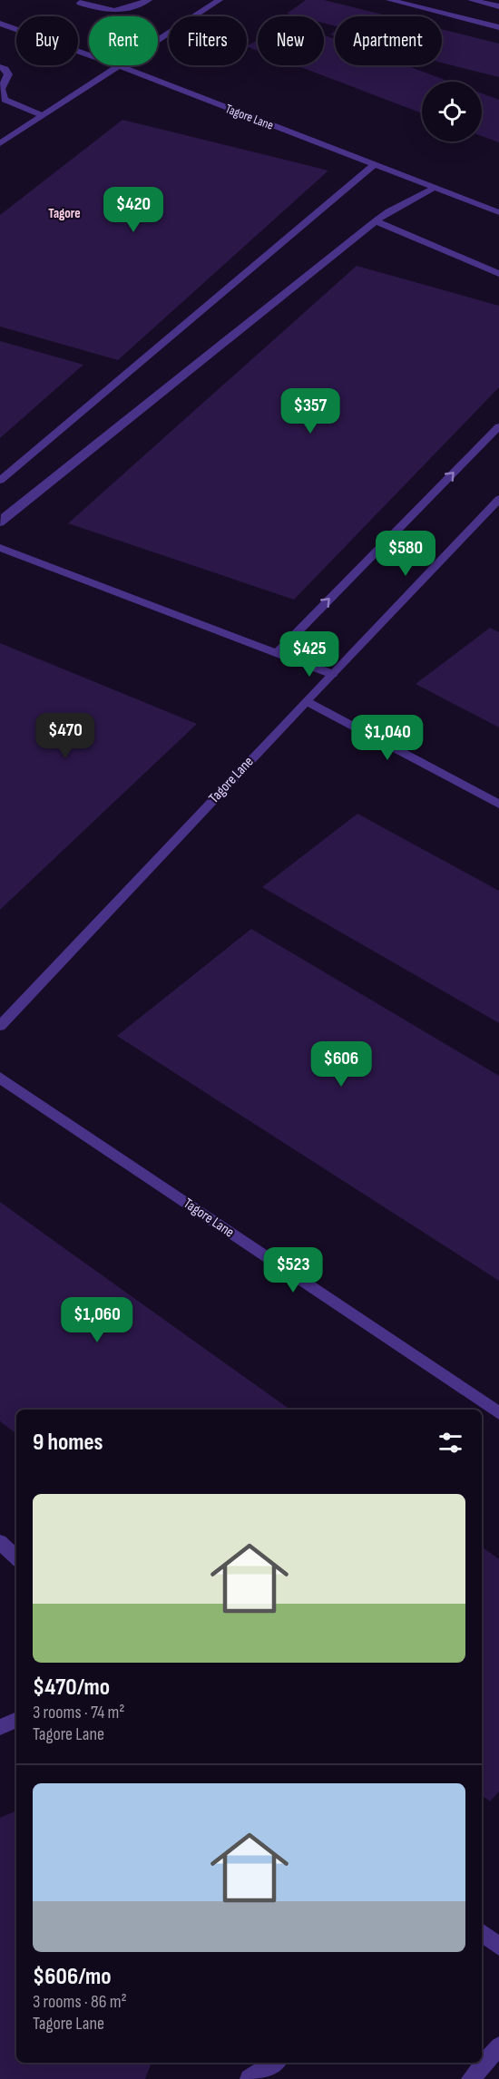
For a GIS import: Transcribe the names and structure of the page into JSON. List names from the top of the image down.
{
  "streets": {
    "street": ["Tagore Lane"]
  },
  "districts": ["Tagore"],
  "page": {
    "chip": [
      "Buy",
      "Rent",
      "Filters",
      "New",
      "Apartment"
    ],
    "price": [
      "$420",
      "$357",
      "$580",
      "$425",
      "$470",
      "$1,040",
      "$606",
      "$523",
      "$1,060"
    ],
    "heading": "9 homes",
    "list": [
      {
        "name": "$470/mo",
        "note": "3 rooms · 74 m² · Tagore Lane"
      },
      {
        "name": "$606/mo",
        "note": "3 rooms · 86 m² · Tagore Lane"
      }
    ]
  }
}
